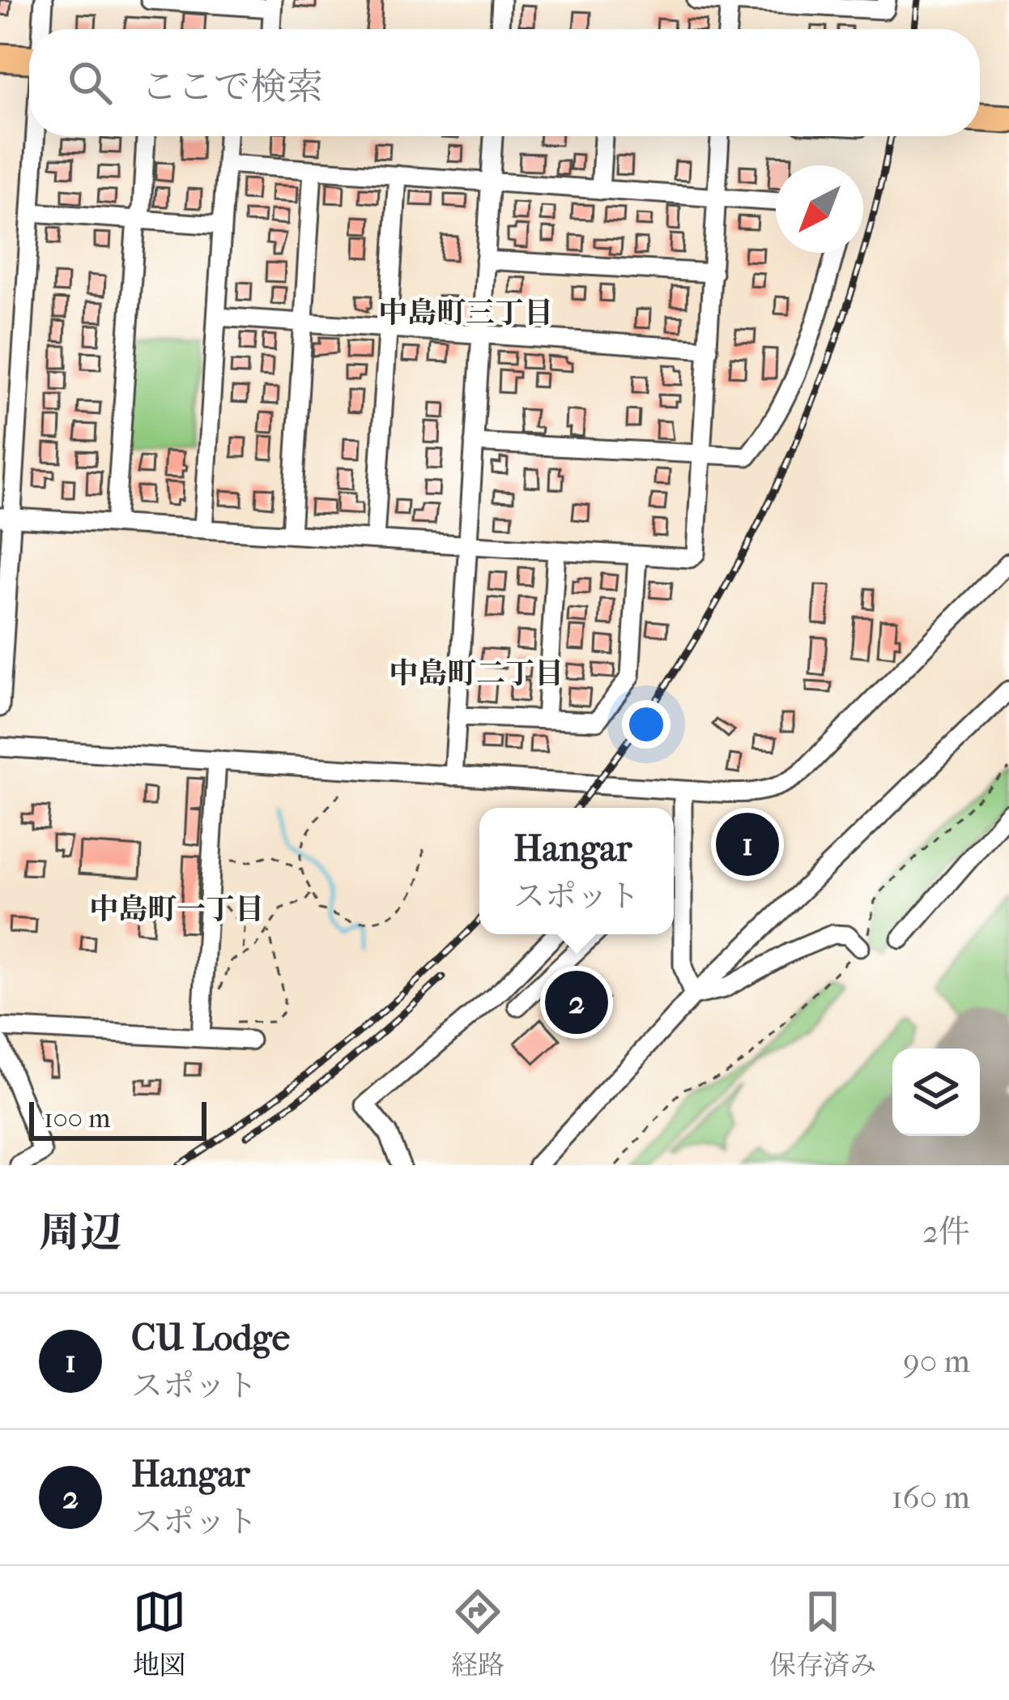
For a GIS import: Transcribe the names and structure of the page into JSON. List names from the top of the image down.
{
  "districts": ["中島町三丁目", "中島町二丁目", "中島町一丁目"],
  "scale_bar": "100 m",
  "north": "bottom left",
  "page": {
    "search": "ここで検索",
    "pins": ["1", "2"],
    "popup": ["Hangar", "スポット"],
    "scale": "100 m",
    "heading": ["周辺", "2件"],
    "list": [
      {
        "mark": "1",
        "name": "CU Lodge",
        "note": "スポット",
        "value": "90 m"
      },
      {
        "mark": "2",
        "name": "Hangar",
        "note": "スポット",
        "value": "160 m"
      }
    ],
    "nav": ["地図", "経路", "保存済み"]
  }
}
